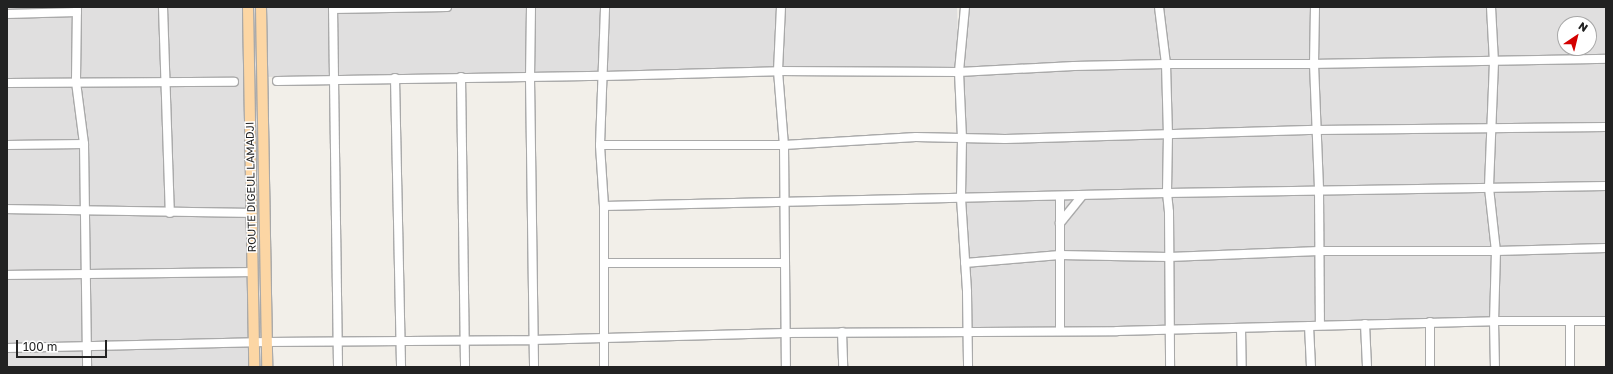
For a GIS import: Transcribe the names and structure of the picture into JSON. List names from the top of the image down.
{
  "streets": {
    "main road": ["ROUTE DIGEUL LAMADJI"]
  },
  "scale_bar": "100 m",
  "north": "top right"
}
